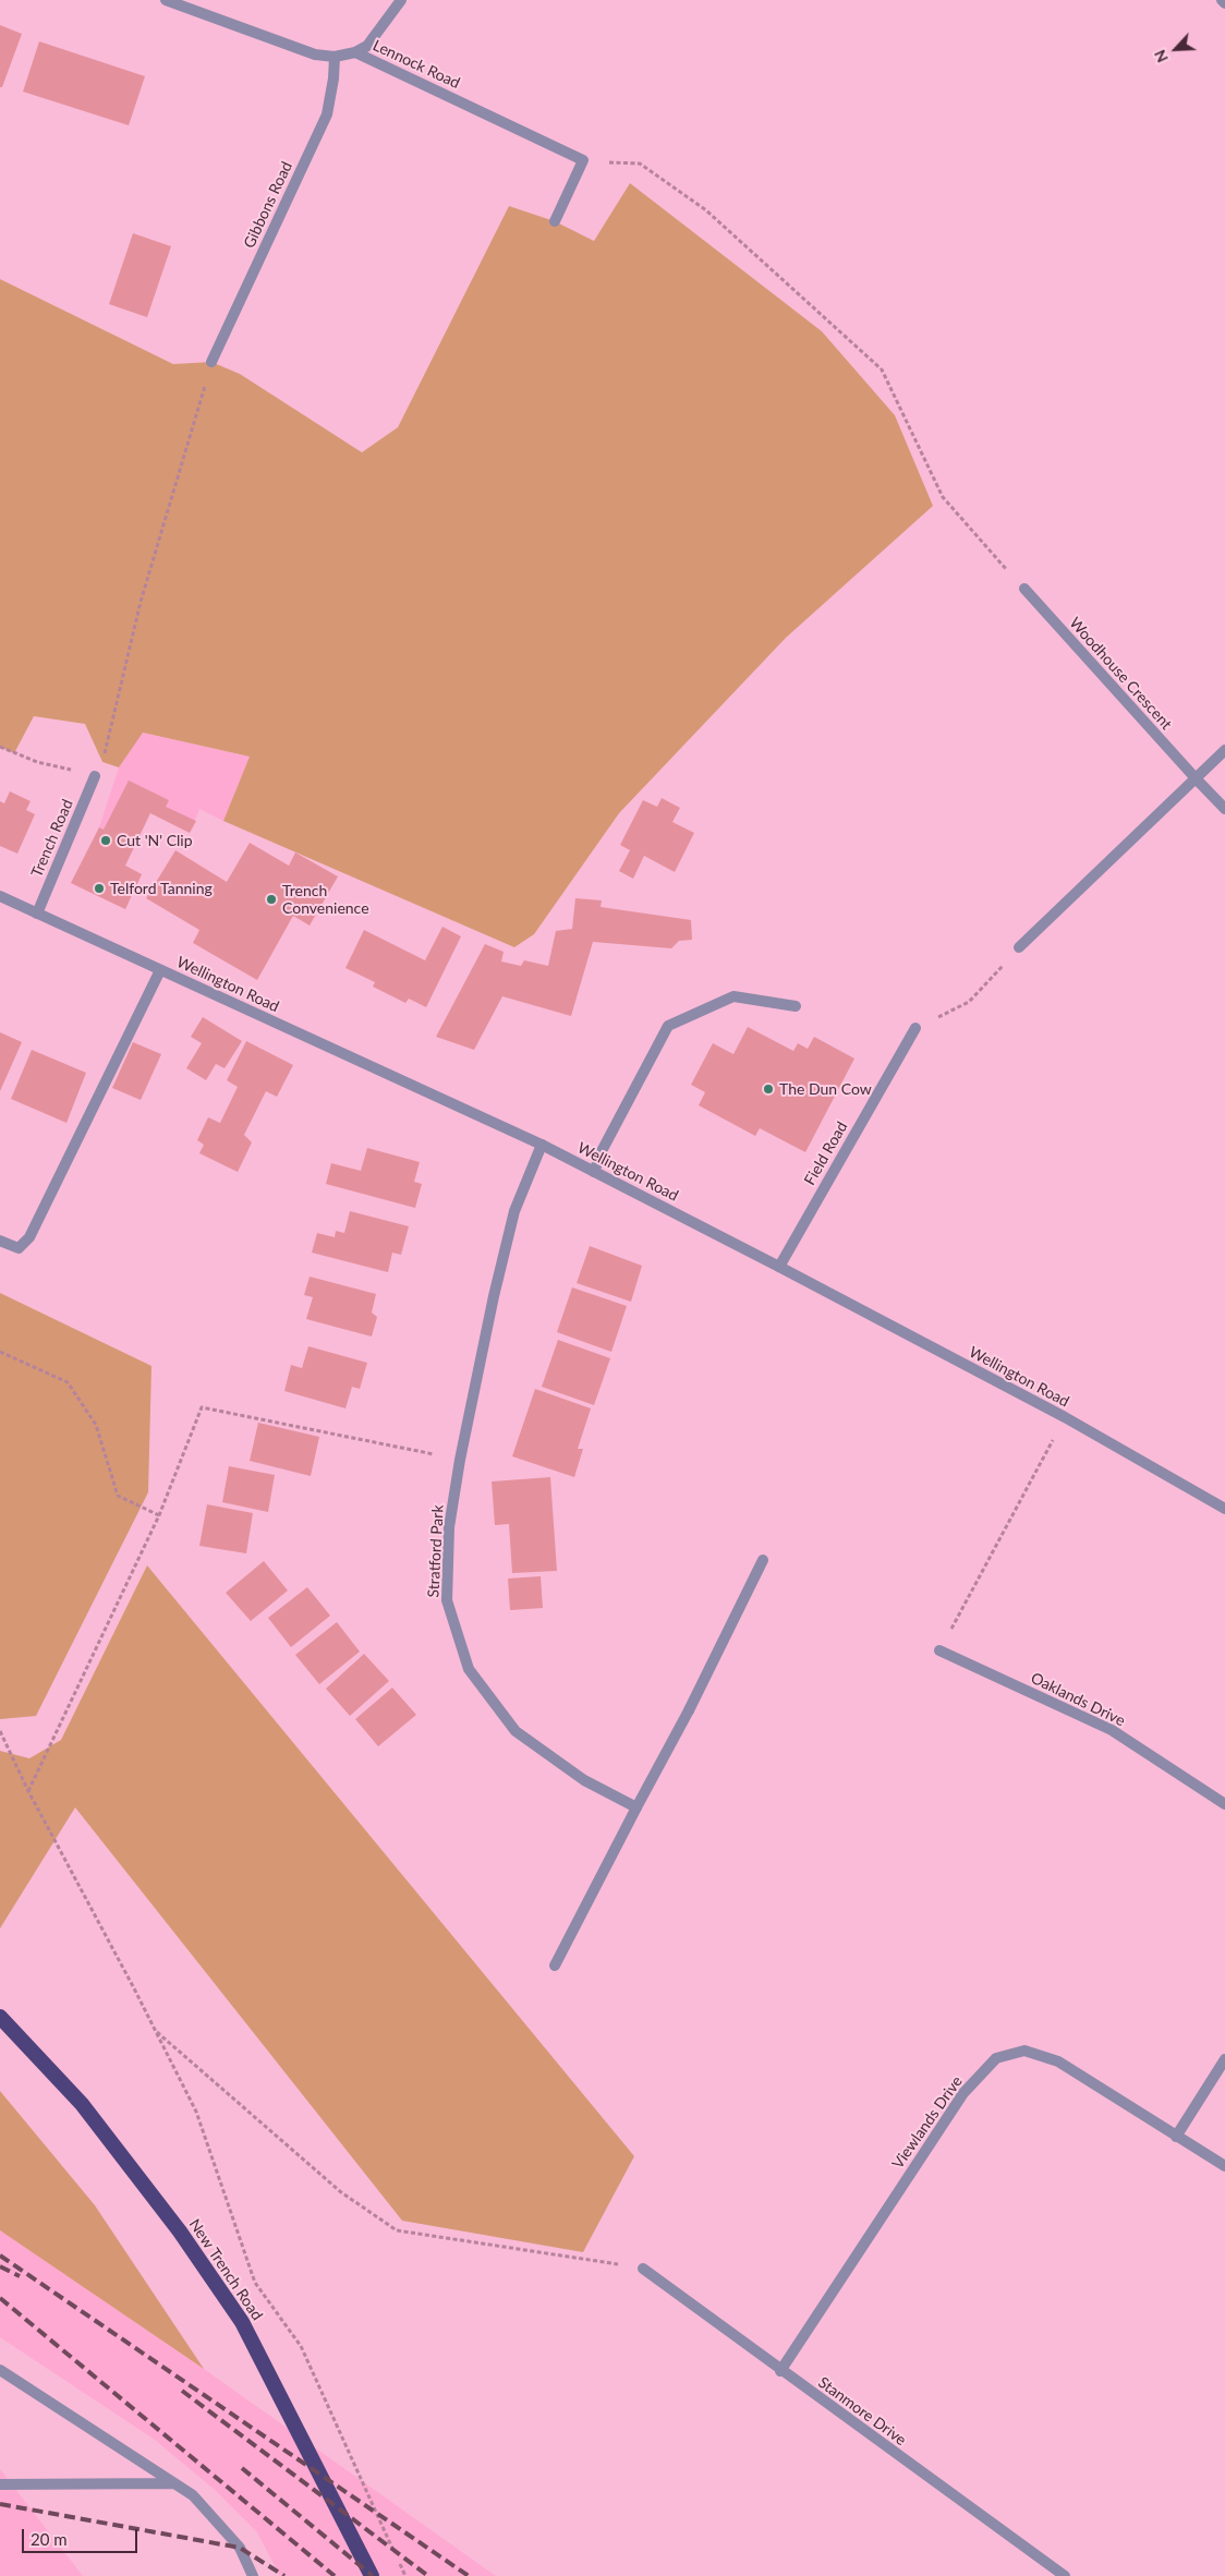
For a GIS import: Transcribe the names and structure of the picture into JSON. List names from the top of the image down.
{
  "streets": {
    "highway": ["New Trench Road"],
    "street": [
      "Lennock Road",
      "Gibbons Road",
      "Woodhouse Crescent",
      "Trench Road",
      "Wellington Road",
      "Field Road",
      "Stratford Park",
      "Oaklands Drive",
      "Viewlands Drive",
      "Stanmore Drive"
    ]
  },
  "crossings": [
    ["Lennock Road", "Gibbons Road"],
    ["Trench Road", "Wellington Road"],
    ["Wellington Road", "Field Road"],
    ["Wellington Road", "Stratford Park"],
    ["Viewlands Drive", "Stanmore Drive"]
  ],
  "places": [
    "Cut 'N' Clip",
    "Telford Tanning",
    "Trench Convenience",
    "The Dun Cow"
  ],
  "scale_bar": "20 m",
  "north": "bottom left"
}
